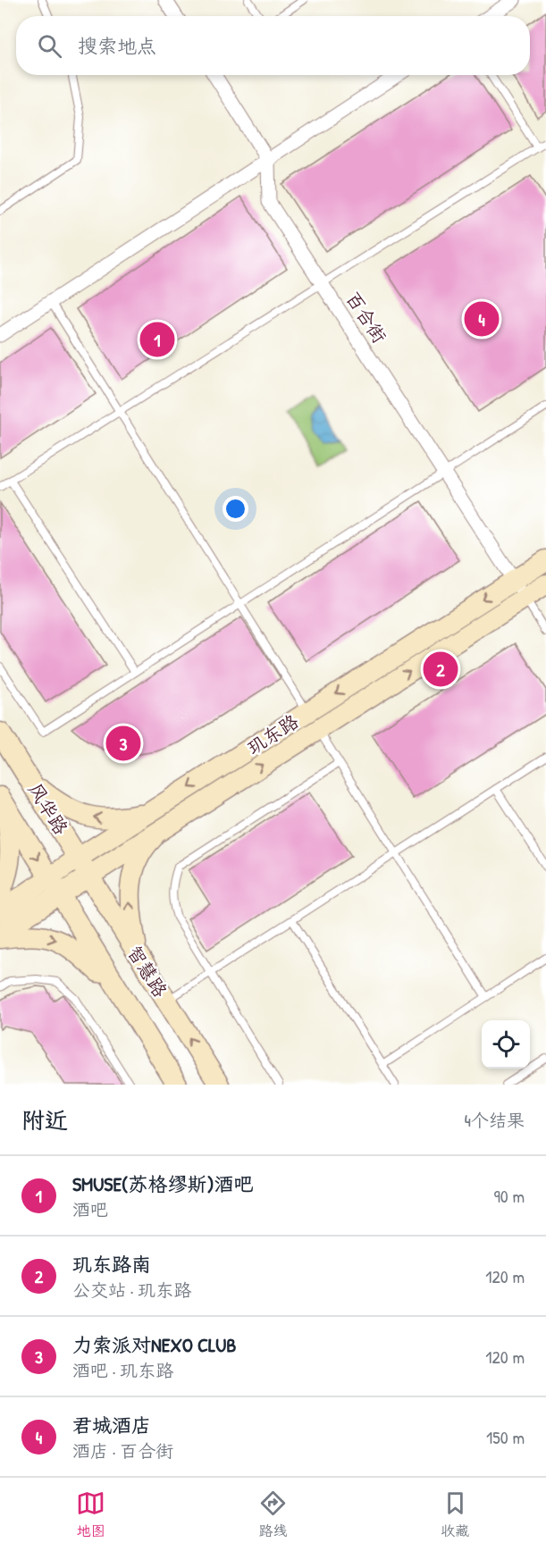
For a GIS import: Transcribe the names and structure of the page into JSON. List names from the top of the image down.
{
  "streets": {
    "main road": ["玑东路", "风华路", "智慧路"],
    "street": ["百合街"]
  },
  "crossings": [
    ["百合街", "玑东路"],
    ["玑东路", "风华路"],
    ["玑东路", "智慧路"],
    ["风华路", "智慧路"]
  ],
  "page": {
    "search": "搜索地点",
    "pins": [
      "4",
      "1",
      "2",
      "3"
    ],
    "heading": ["附近", "4个结果"],
    "list": [
      {
        "mark": "1",
        "name": "SMUSE(苏格缪斯)酒吧",
        "note": "酒吧",
        "value": "90 m"
      },
      {
        "mark": "2",
        "name": "玑东路南",
        "note": "公交站 · 玑东路",
        "value": "120 m"
      },
      {
        "mark": "3",
        "name": "力索派对NEXO CLUB",
        "note": "酒吧 · 玑东路",
        "value": "120 m"
      },
      {
        "mark": "4",
        "name": "君城酒店",
        "note": "酒店 · 百合街",
        "value": "150 m"
      }
    ],
    "nav": ["地图", "路线", "收藏"]
  }
}
